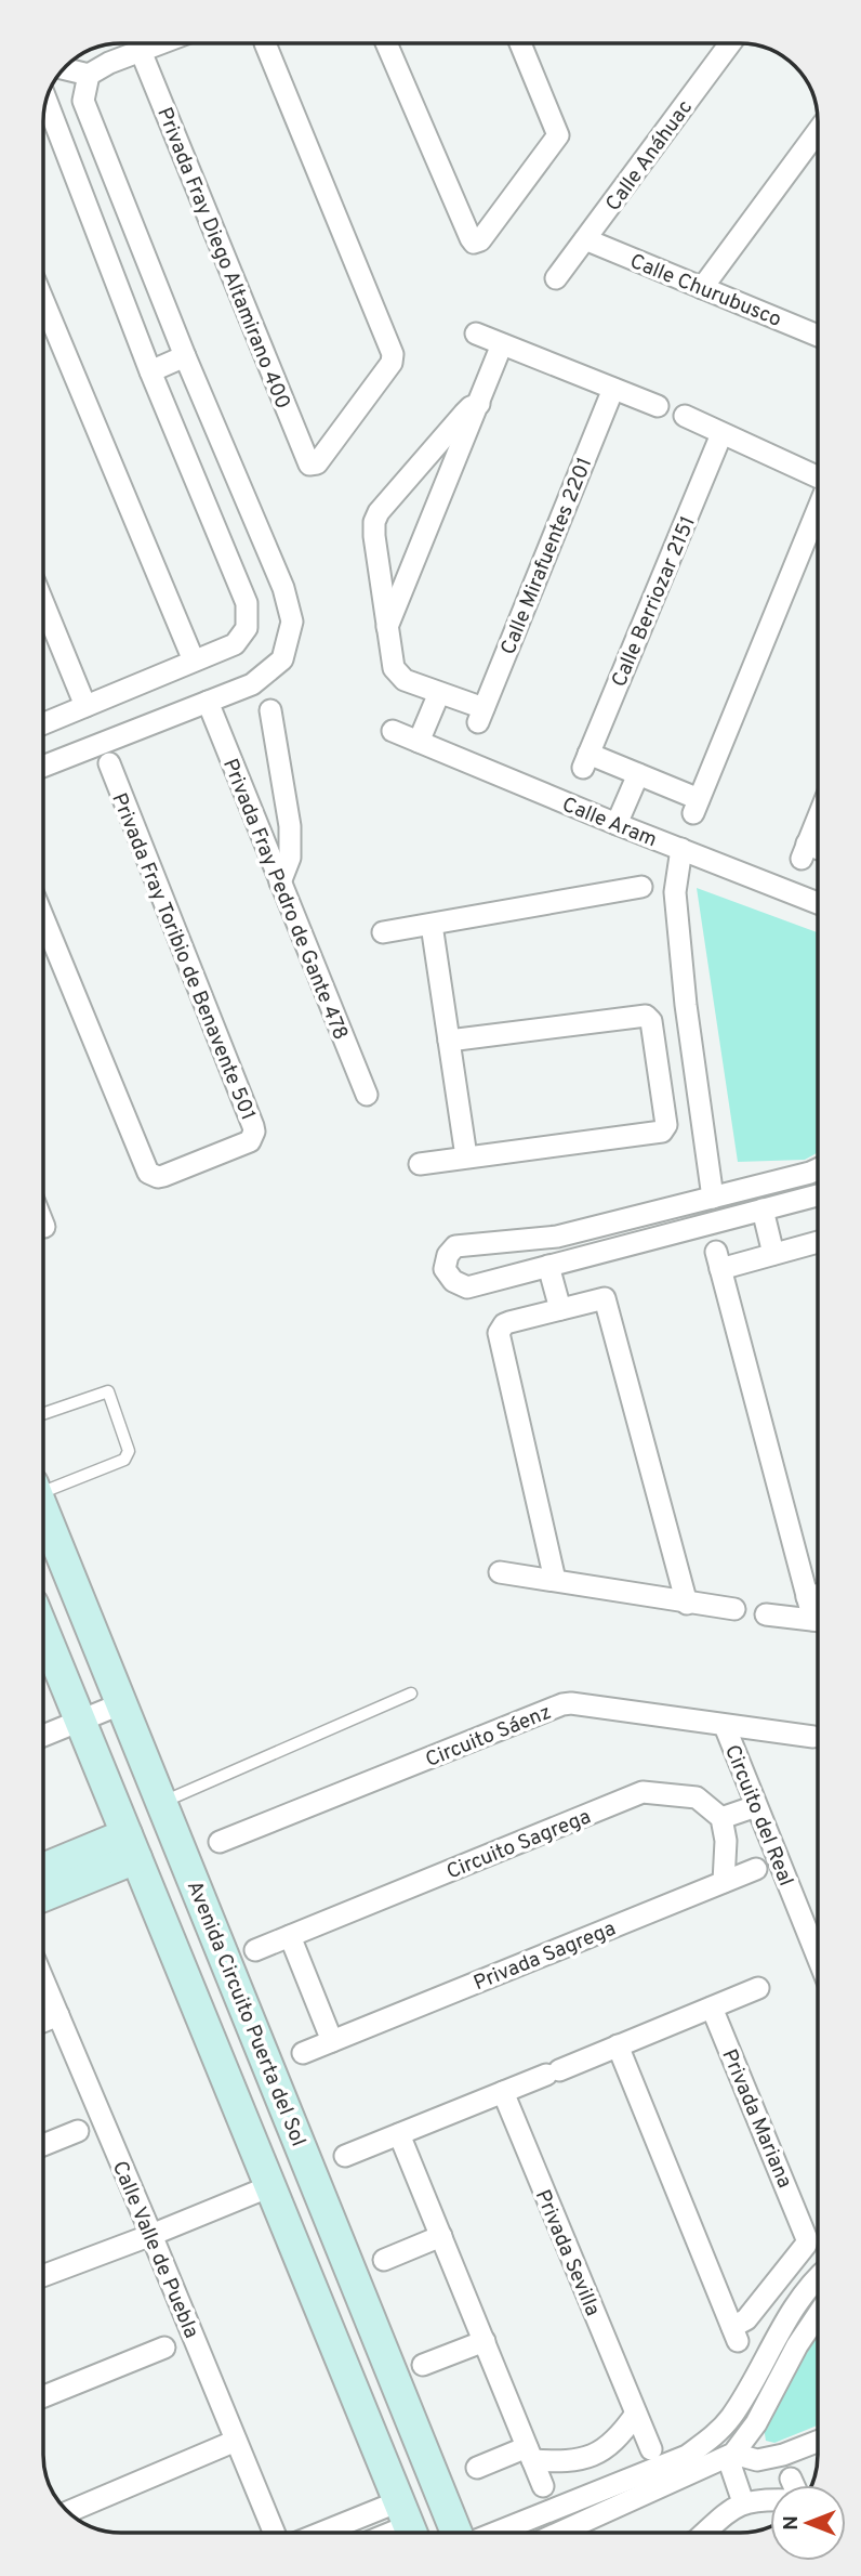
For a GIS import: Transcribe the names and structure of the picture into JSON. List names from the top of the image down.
{
  "streets": {
    "street": [
      "Calle Anáhuac",
      "Privada Fray Diego Altamirano 400",
      "Calle Churubusco",
      "Calle Mirafuentes 2201",
      "Calle Berriozar 2151",
      "Calle Aram",
      "Privada Fray Pedro de Gante 478",
      "Privada Fray Toribio de Benavente 501",
      "Circuito Sáenz",
      "Circuito del Real",
      "Circuito Sagrega",
      "Privada Sagrega",
      "Avenida Circuito Puerta del Sol",
      "Privada Mariana",
      "Calle Valle de Puebla",
      "Privada Sevilla"
    ]
  },
  "crossings": [
    ["Calle Anáhuac", "Calle Churubusco"],
    ["Circuito Sáenz", "Circuito del Real"]
  ],
  "north": "left"
}
